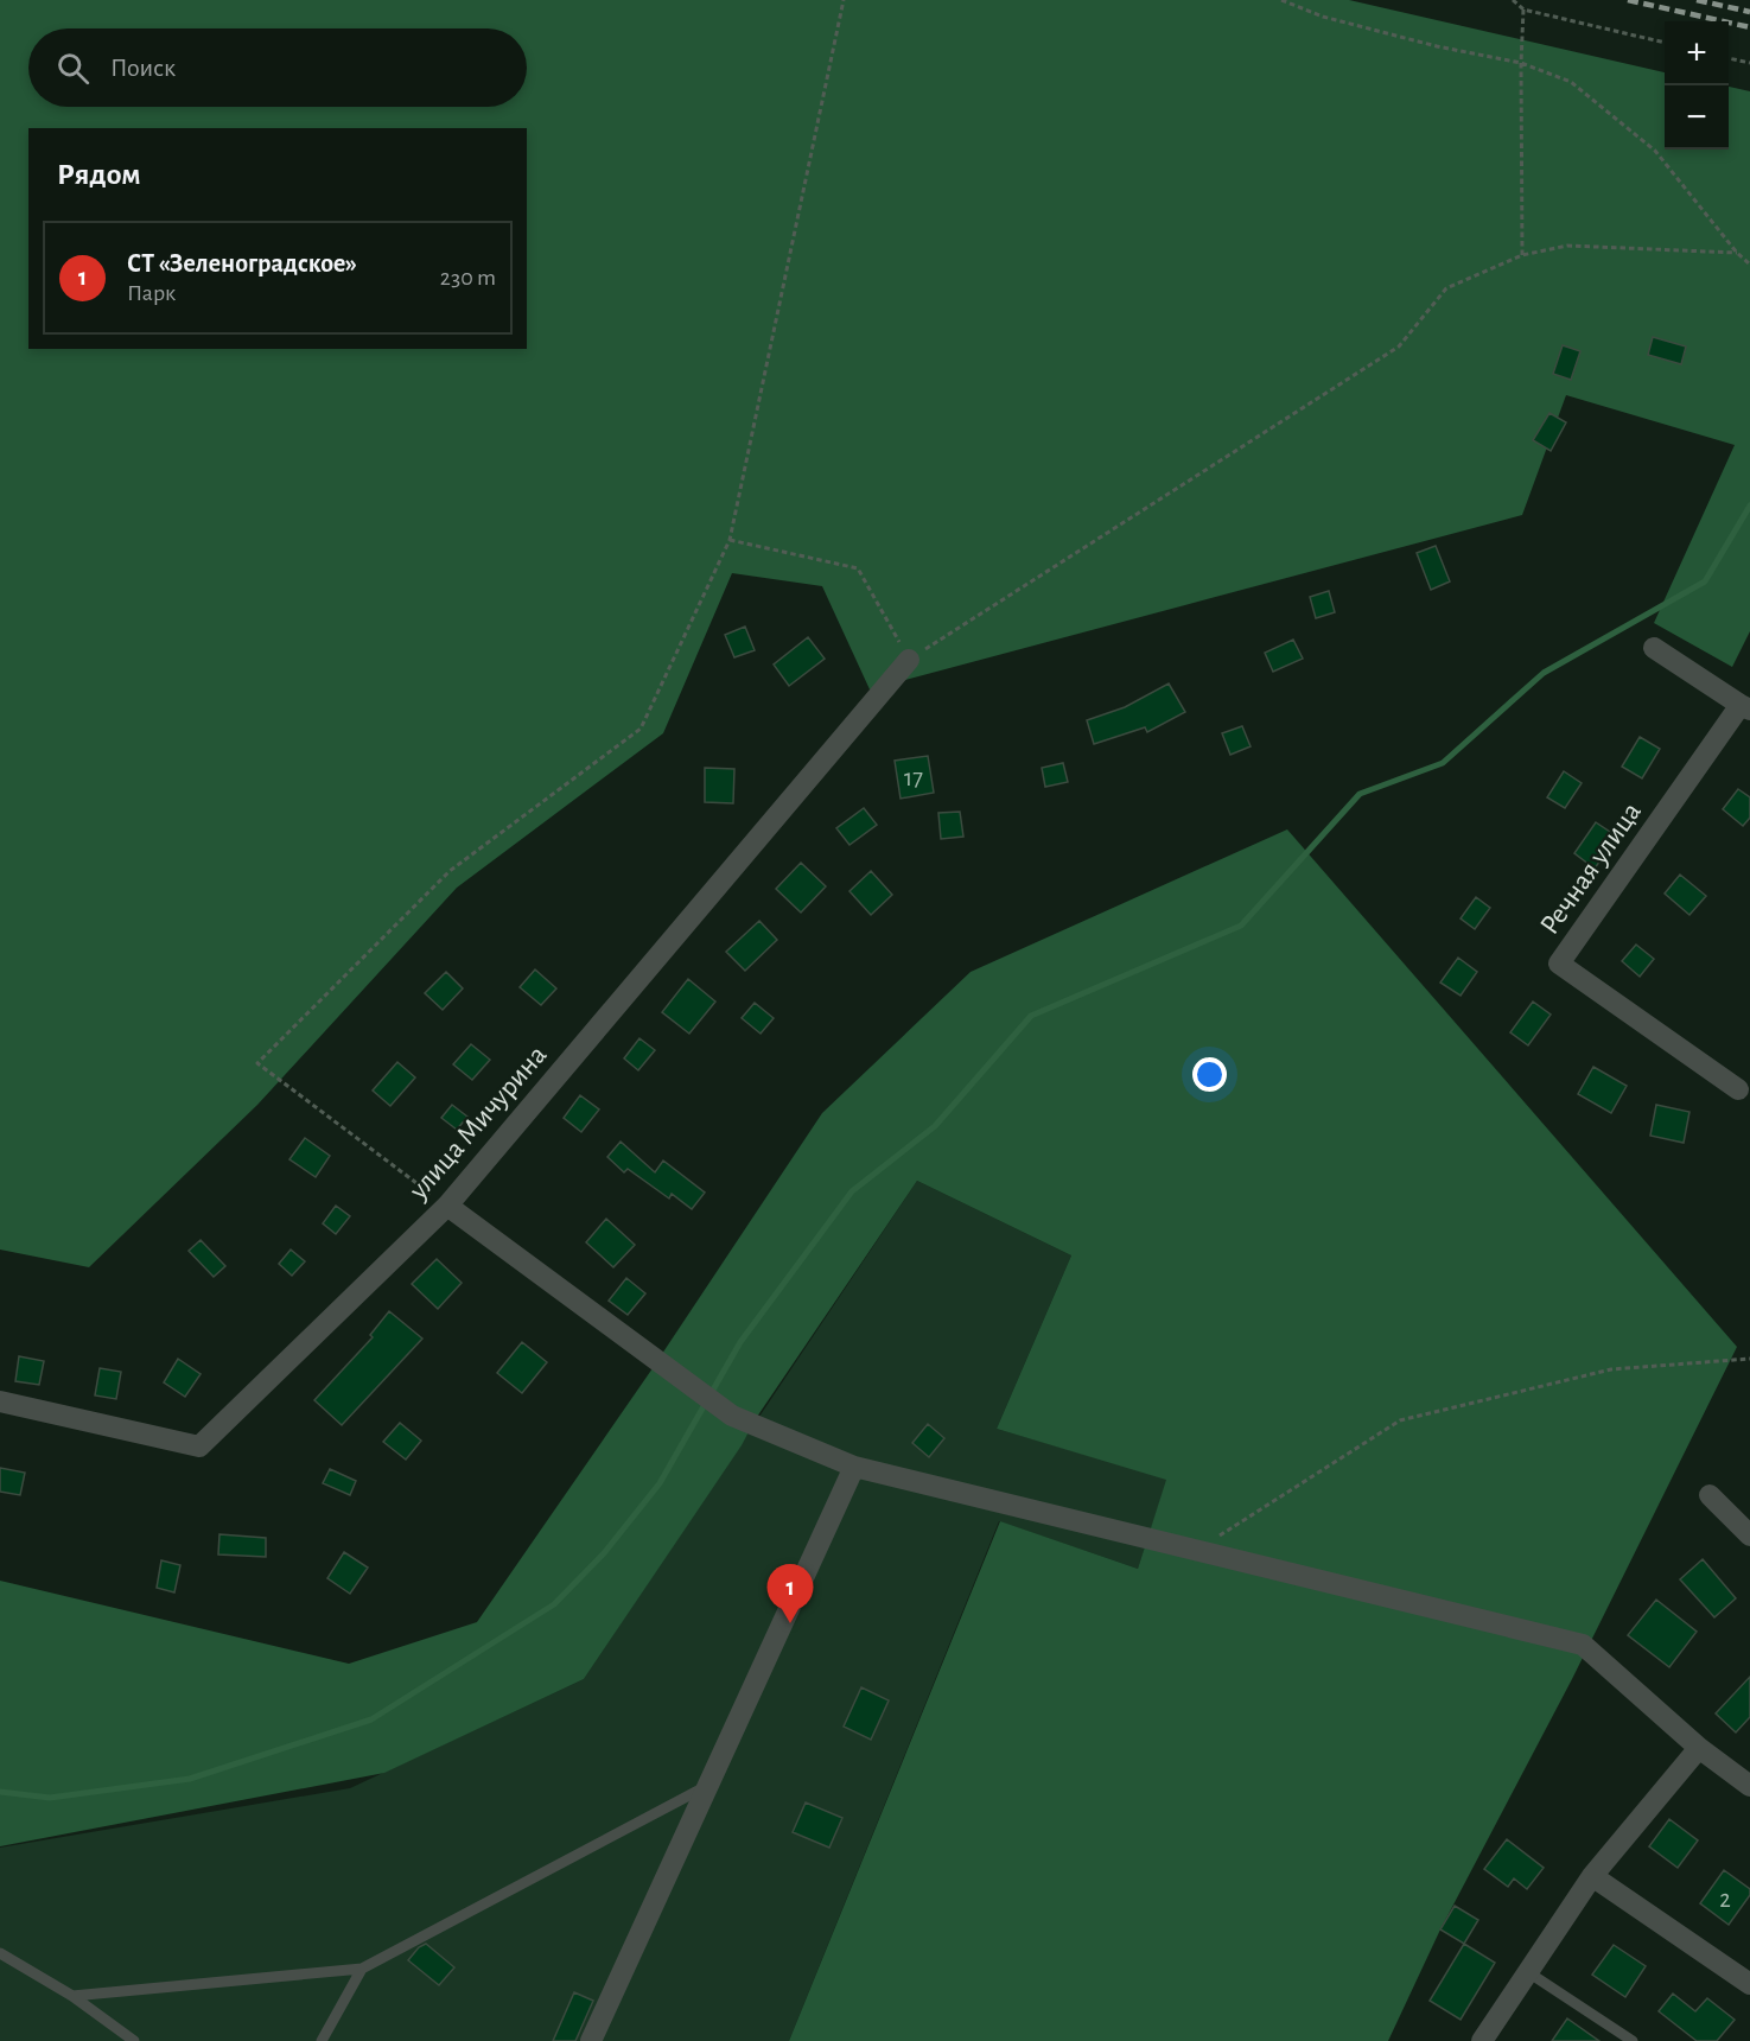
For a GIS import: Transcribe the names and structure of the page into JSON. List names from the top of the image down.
{
  "streets": {
    "street": ["Речная улица", "улица Мичурина"]
  },
  "house_numbers": ["17", "2"],
  "page": {
    "map_buttons": ["+", "−"],
    "search": "Поиск",
    "heading": "Рядом",
    "list": [
      {
        "mark": "1",
        "name": "СТ «Зеленоградское»",
        "note": "Парк",
        "value": "230 m"
      }
    ],
    "pins": "1"
  }
}
